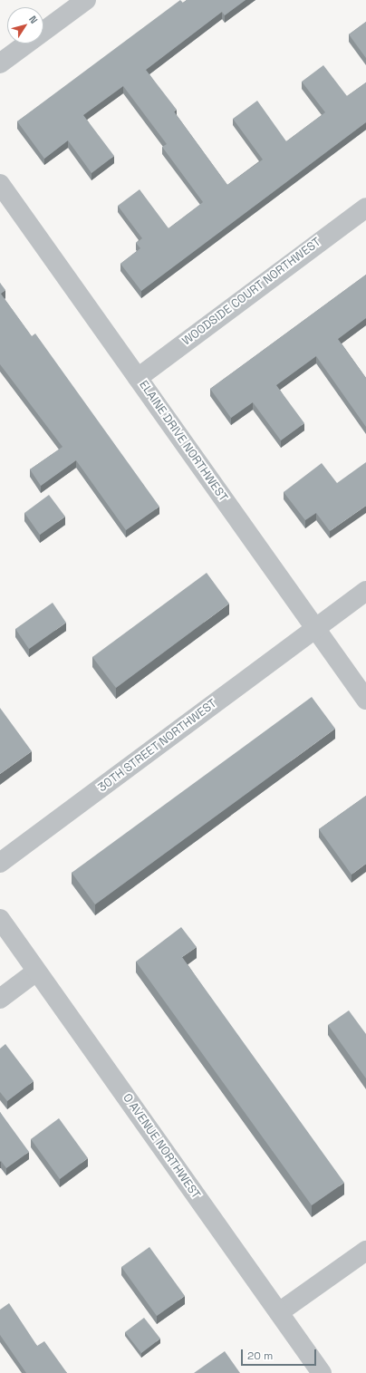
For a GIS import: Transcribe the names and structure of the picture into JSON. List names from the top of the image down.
{
  "streets": {
    "street": [
      "WOODSIDE COURT NORTHWEST",
      "ELAINE DRIVE NORTHWEST",
      "30TH STREET NORTHWEST",
      "O AVENUE NORTHWEST"
    ]
  },
  "crossings": [
    ["WOODSIDE COURT NORTHWEST", "ELAINE DRIVE NORTHWEST"],
    ["ELAINE DRIVE NORTHWEST", "30TH STREET NORTHWEST"]
  ],
  "scale_bar": "20 m",
  "north": "top right"
}
